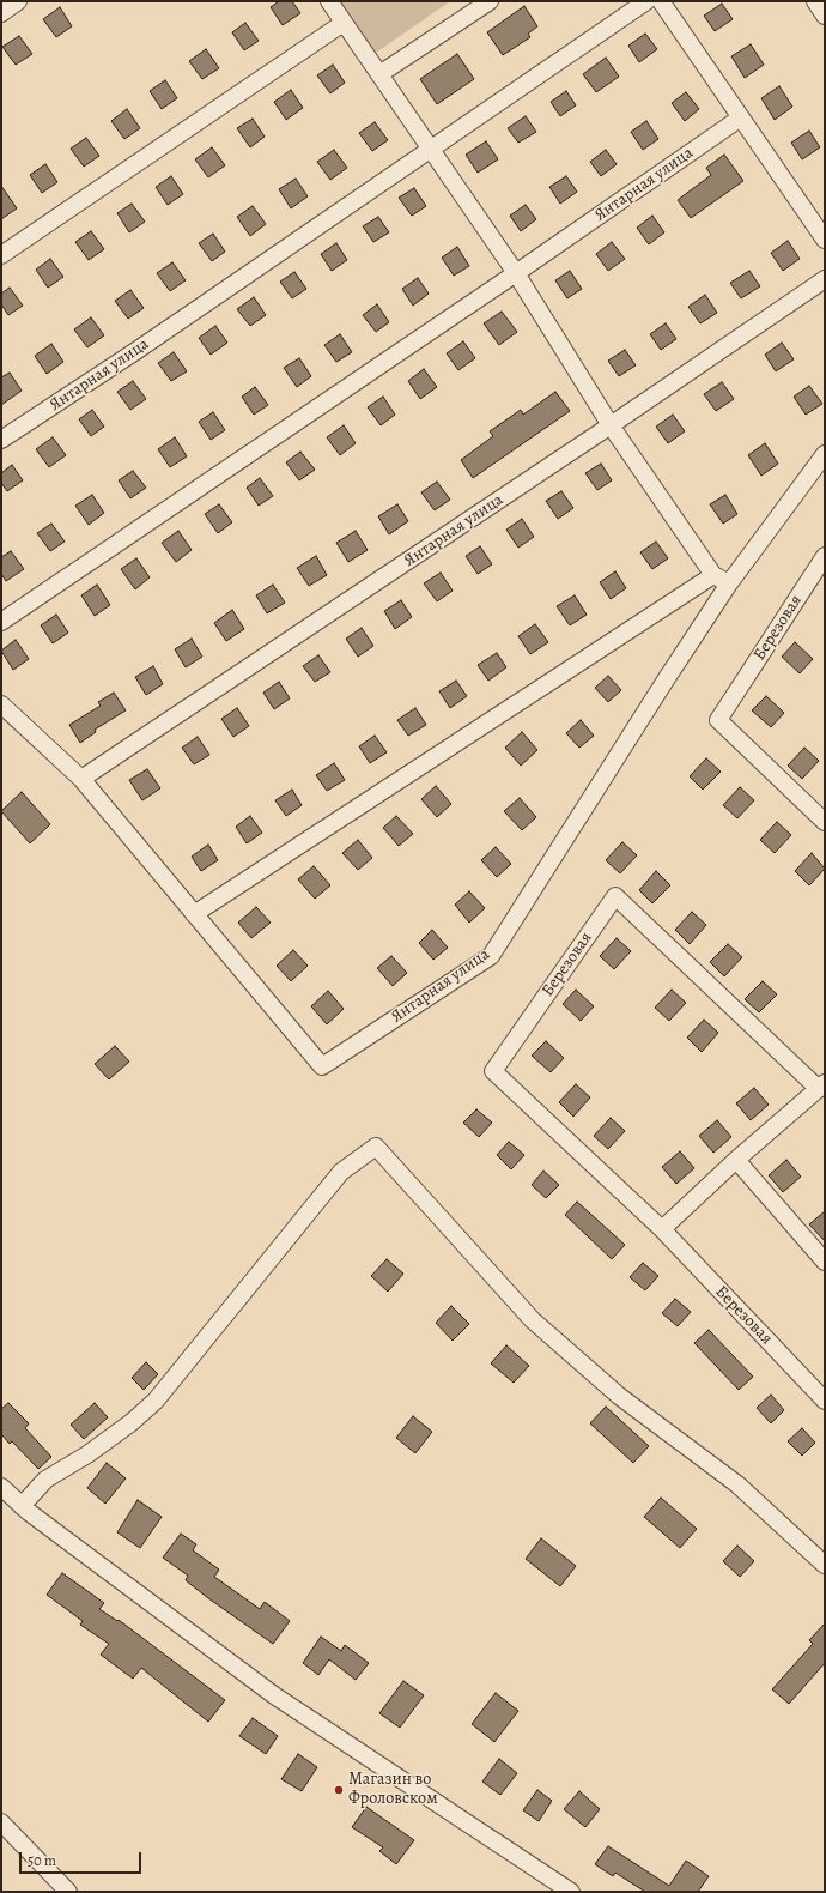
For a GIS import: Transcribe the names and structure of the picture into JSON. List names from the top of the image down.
{
  "streets": {
    "street": ["Янтарная улица", "Березовая"]
  },
  "places": ["Магазин во Фроловском"],
  "scale_bar": "50 m"
}
